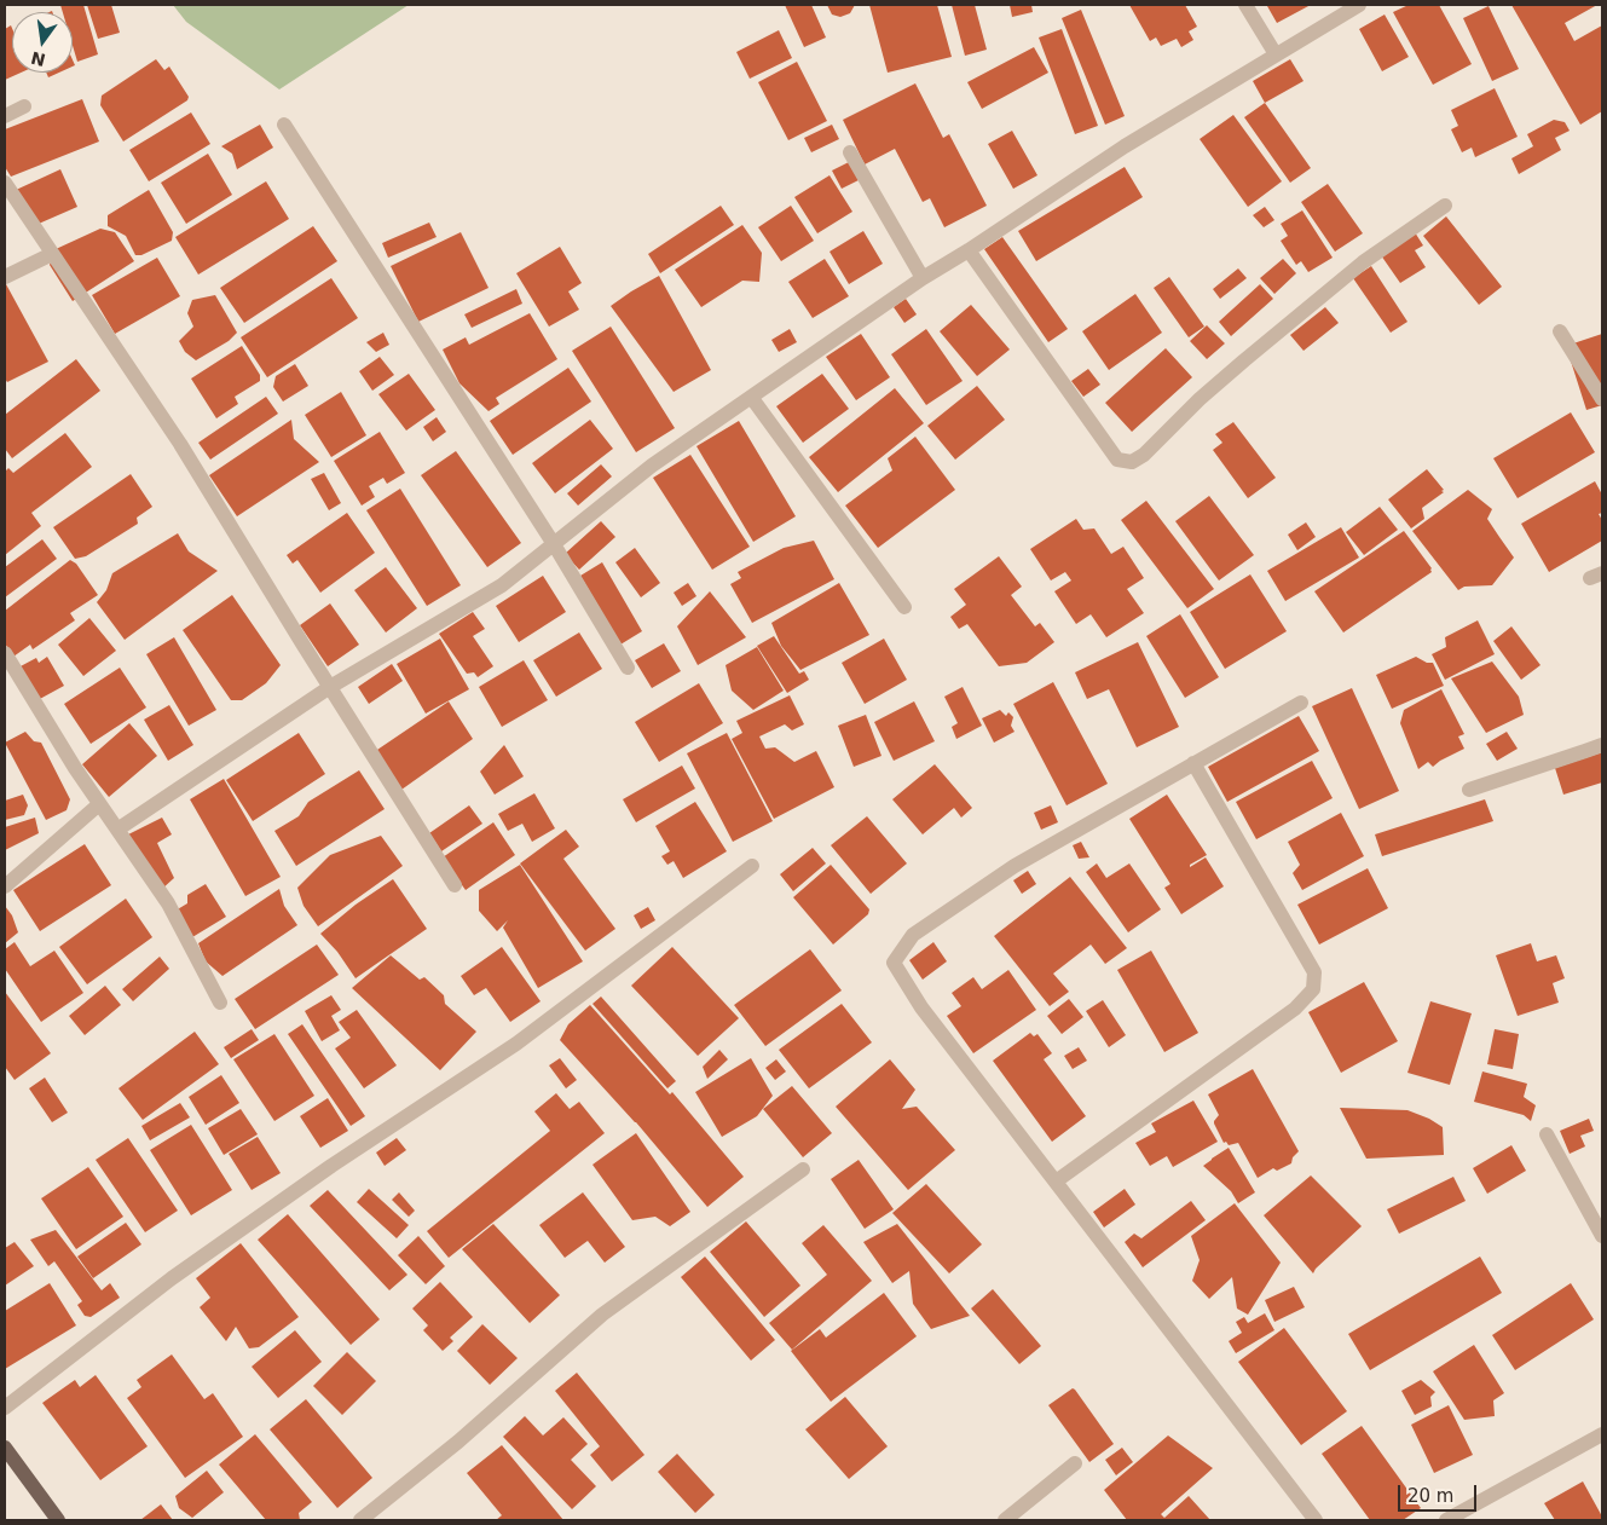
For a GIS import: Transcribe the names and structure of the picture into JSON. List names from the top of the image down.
{
  "scale_bar": "20 m",
  "north": "bottom"
}
